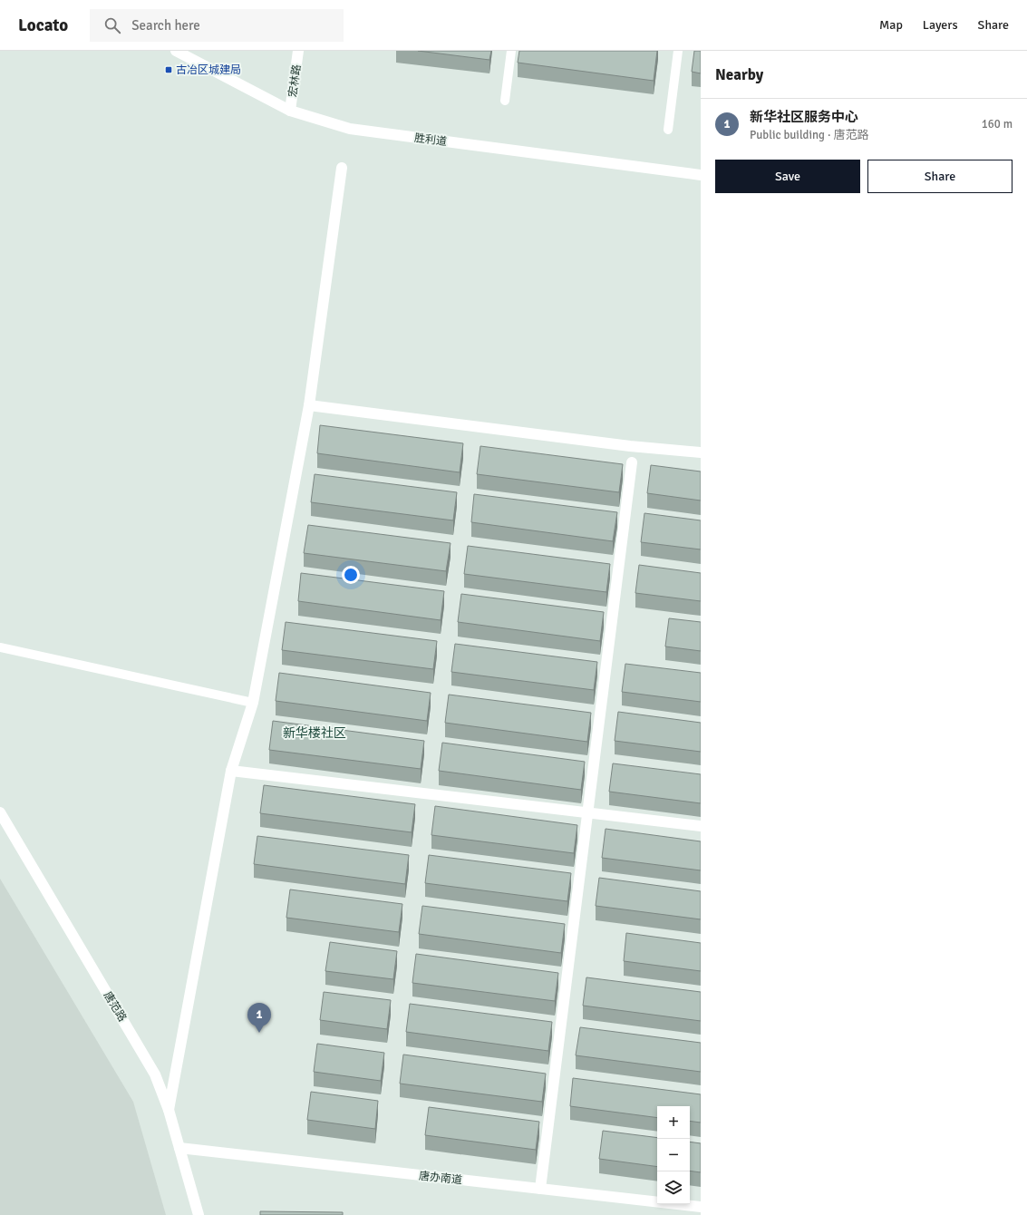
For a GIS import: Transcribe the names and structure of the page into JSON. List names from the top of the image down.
{
  "streets": {
    "street": [
      "宏林路",
      "胜利道",
      "唐范路",
      "唐办南道"
    ]
  },
  "crossings": [
    ["宏林路", "胜利道"],
    ["唐范路", "唐办南道"]
  ],
  "districts": ["新华楼社区"],
  "places": {
    "transit": ["古冶区城建局"]
  },
  "page": {
    "header": "Locato",
    "search": "Search here",
    "nav": ["Map", "Layers", "Share"],
    "heading": "Nearby",
    "list": [
      {
        "mark": "1",
        "name": "新华社区服务中心",
        "note": "Public building · 唐范路",
        "value": "160 m"
      }
    ],
    "buttons": ["Save", "Share"],
    "pins": "1",
    "map_buttons": ["+", "−"]
  }
}
